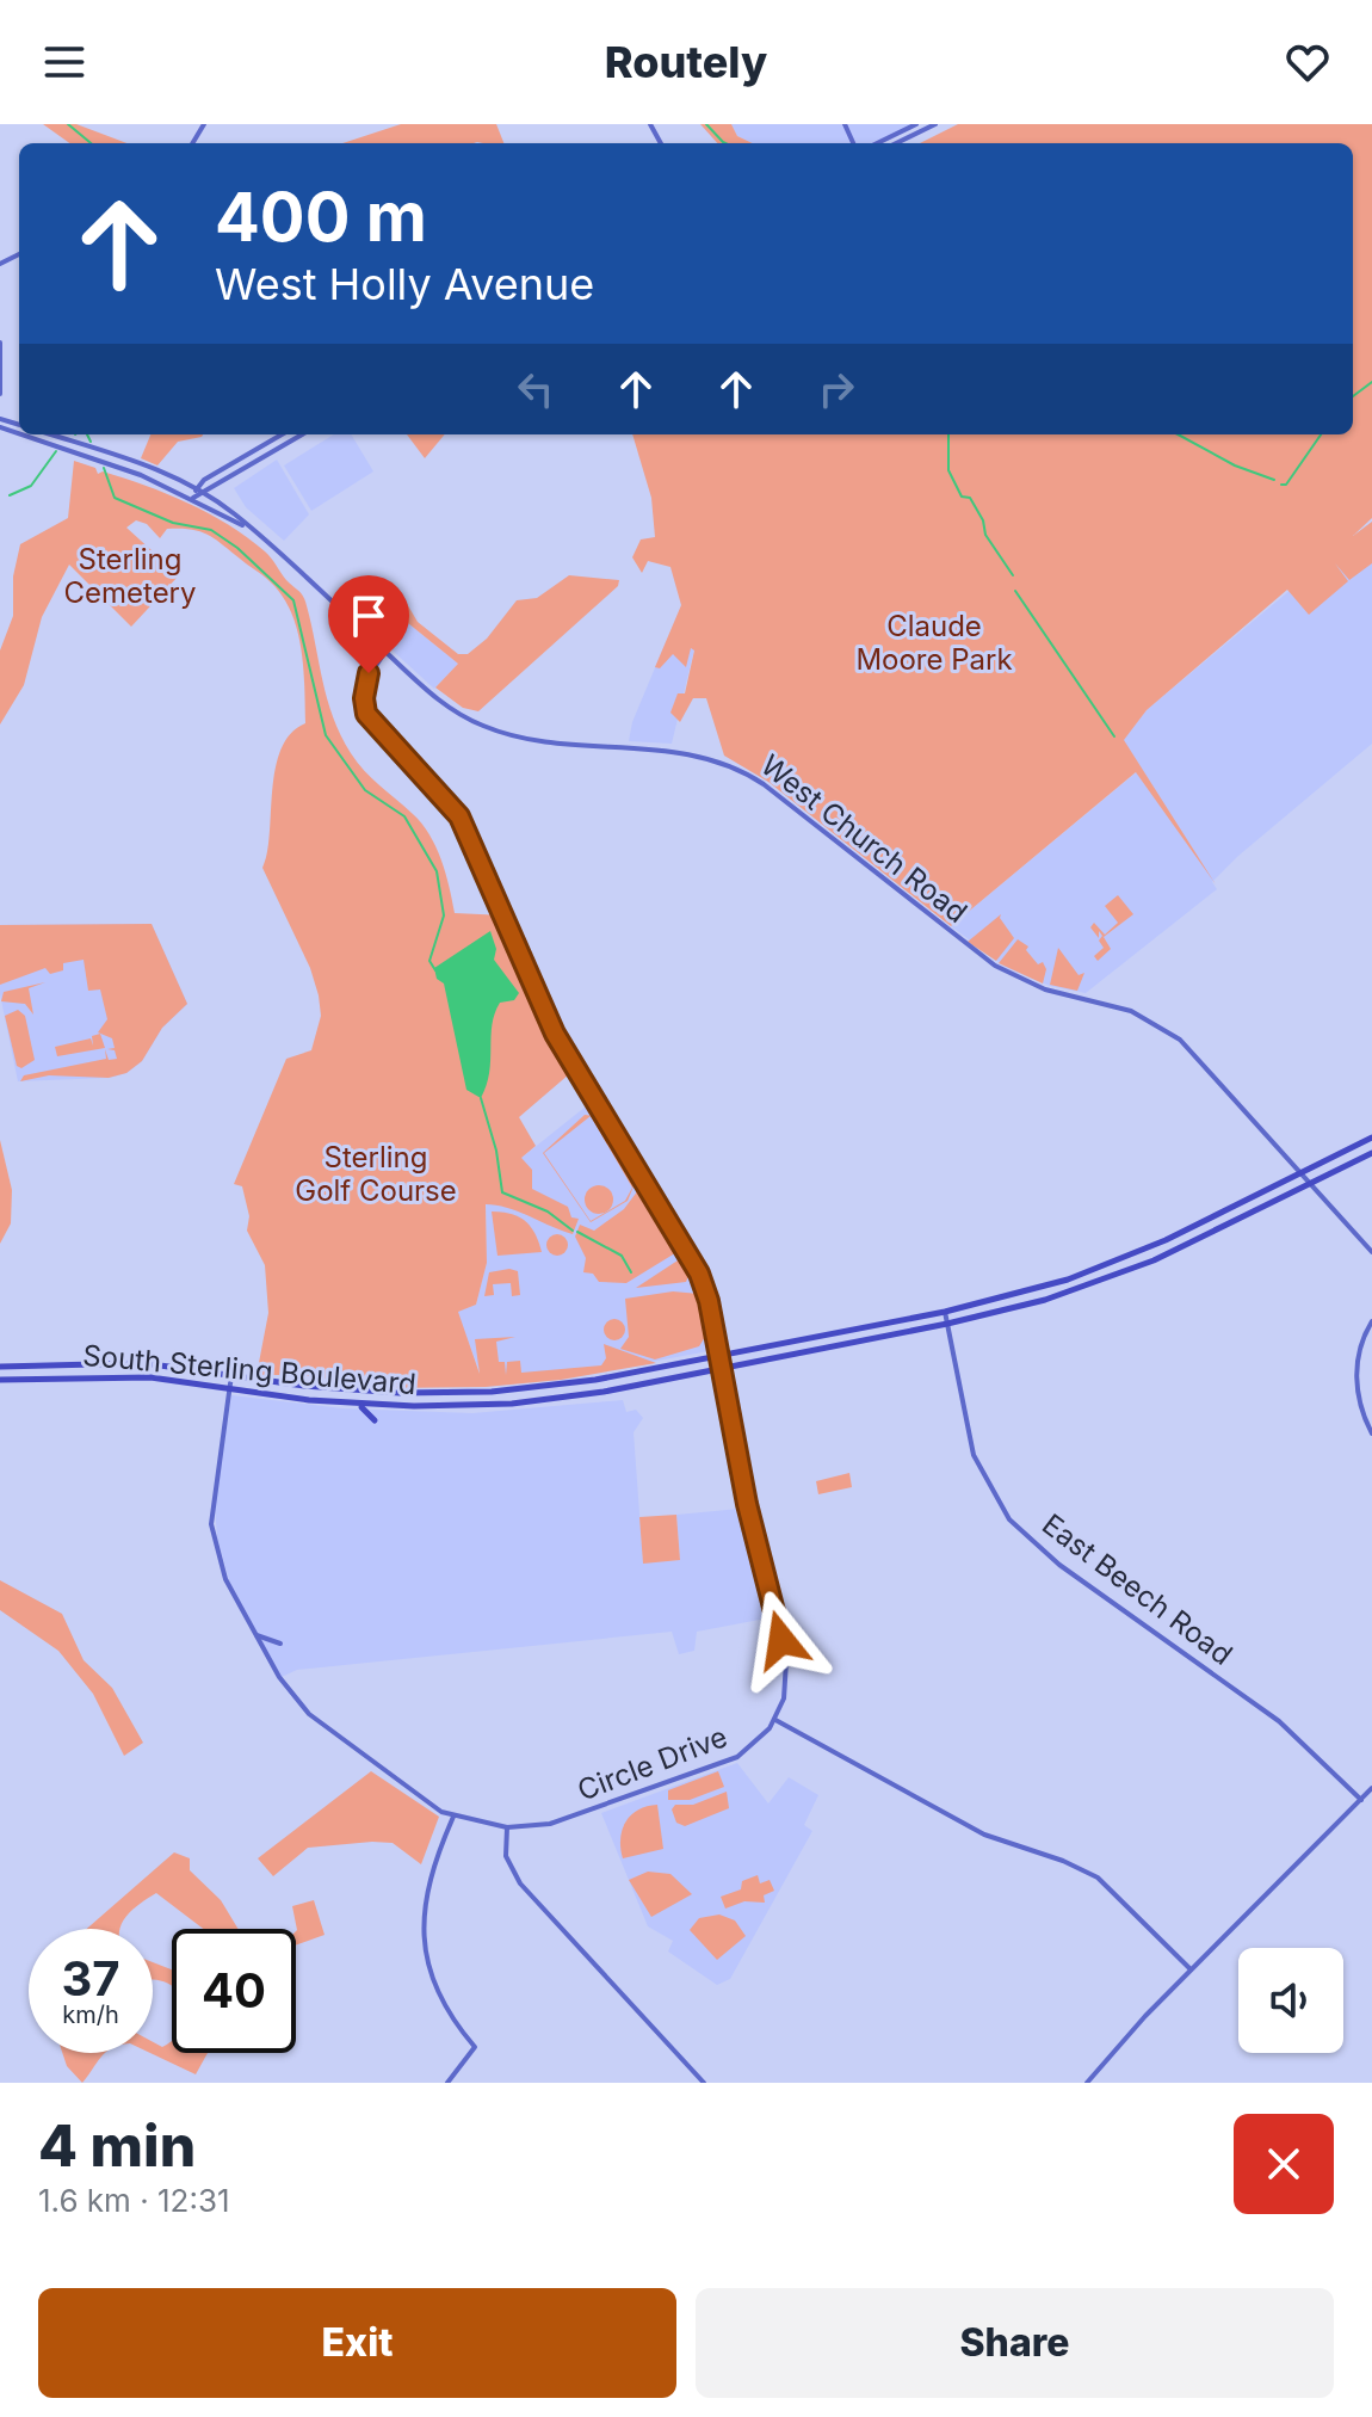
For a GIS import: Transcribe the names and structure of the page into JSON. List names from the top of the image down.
{
  "streets": {
    "main road": ["South Sterling Boulevard"],
    "street": ["West Church Road", "East Beech Road", "Circle Drive"]
  },
  "crossings": [
    ["West Church Road", "South Sterling Boulevard"],
    ["South Sterling Boulevard", "East Beech Road"],
    ["South Sterling Boulevard", "Circle Drive"]
  ],
  "parks": ["Sterling Cemetery", "Claude Moore Park", "Sterling Golf Course"],
  "page": {
    "header": "Routely",
    "turn": ["400 m", "West Holly Avenue"],
    "speed": "37 km/h",
    "limit": "40",
    "heading": ["4 min", "1.6 km · 12:31"],
    "buttons": ["Exit", "Share"]
  }
}
